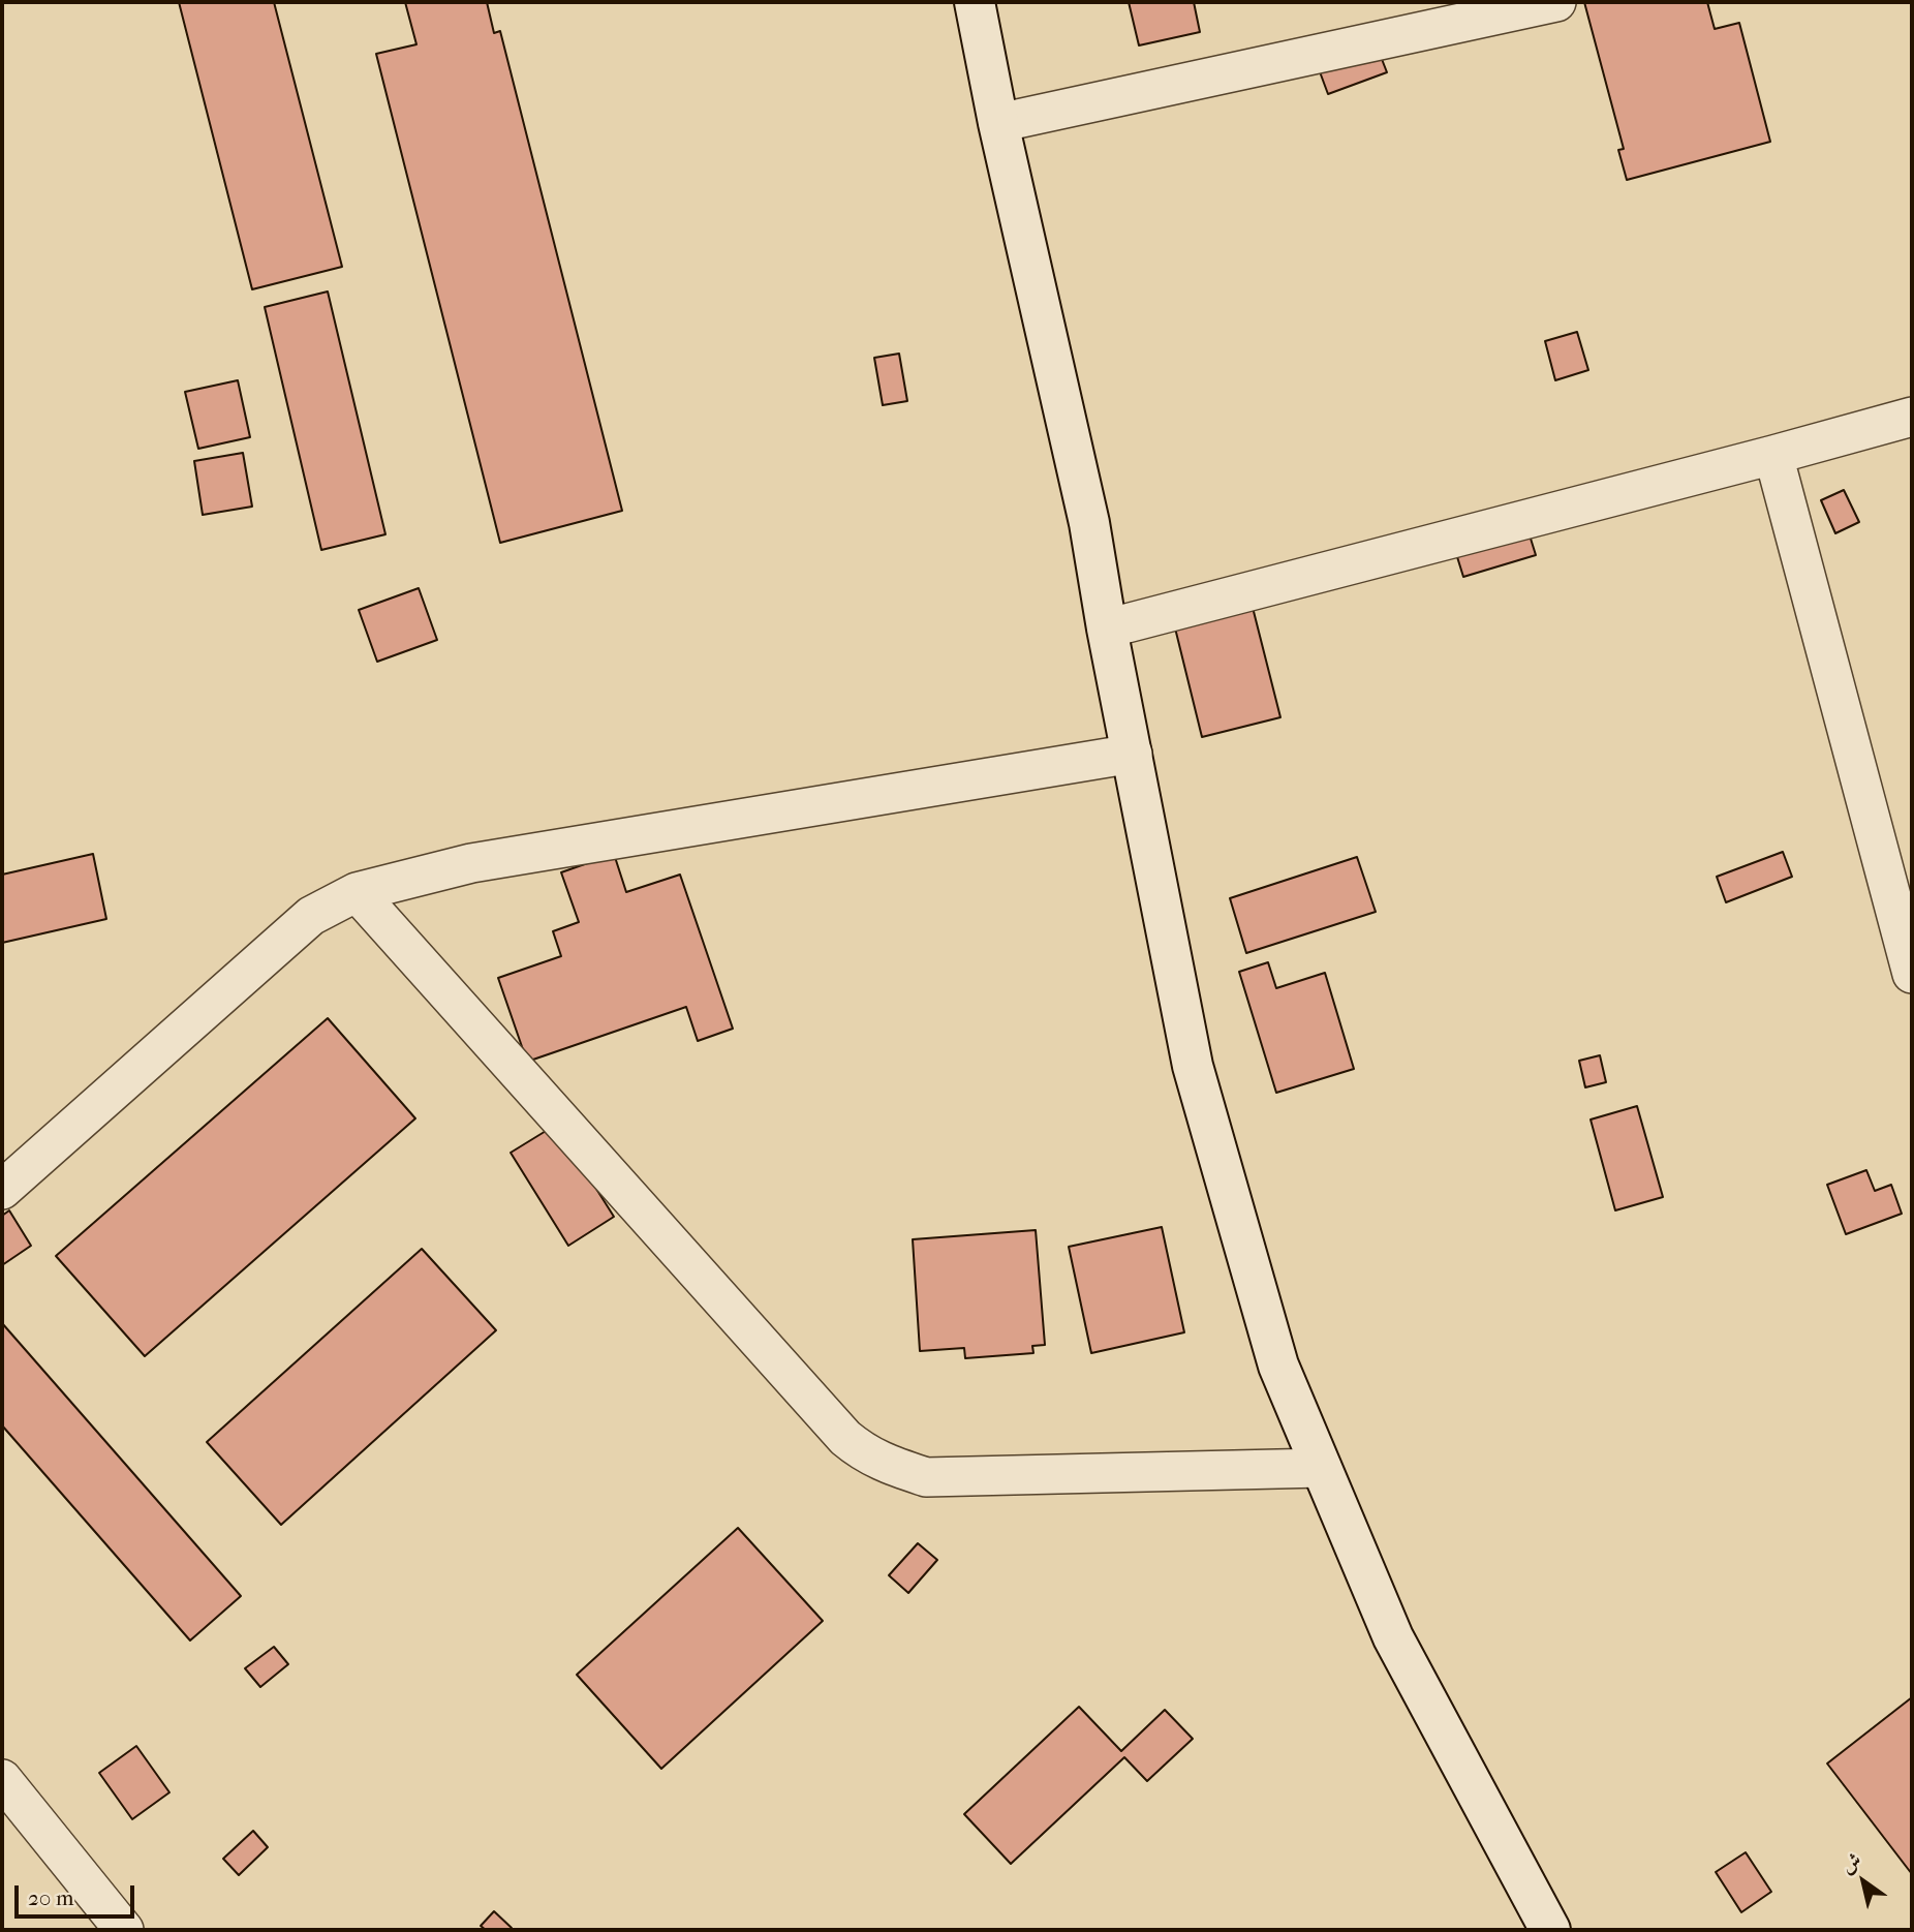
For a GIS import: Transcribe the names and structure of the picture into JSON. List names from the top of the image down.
{
  "scale_bar": "20 m",
  "north": "top left"
}
